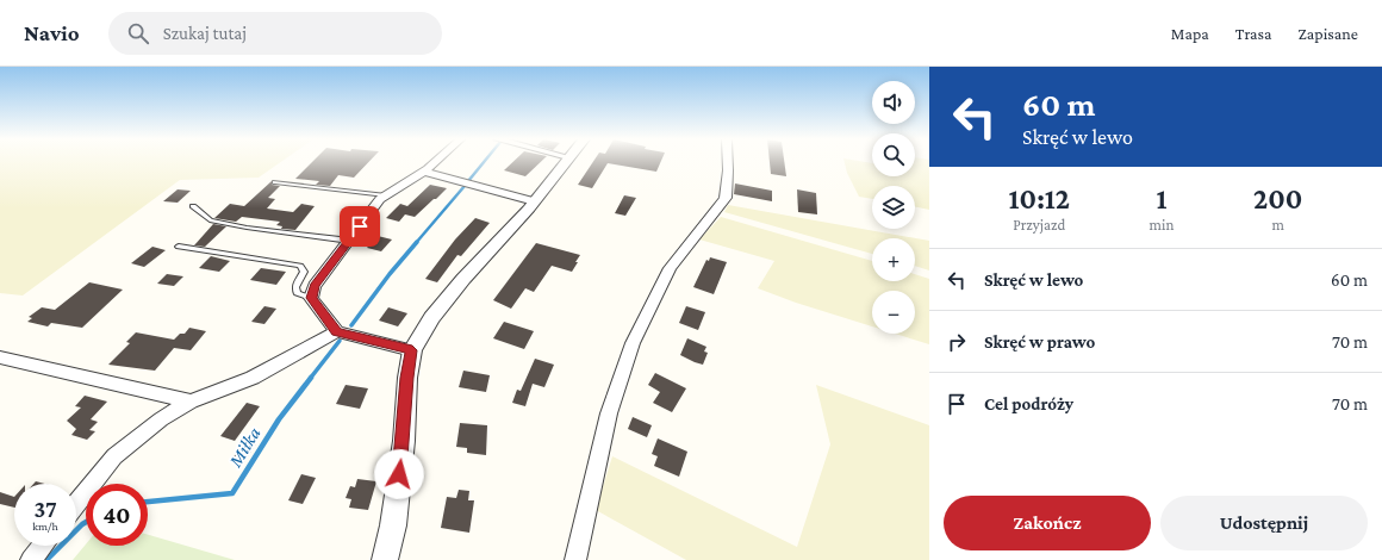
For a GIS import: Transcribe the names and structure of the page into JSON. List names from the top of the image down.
{
  "water": ["Miłka"],
  "page": {
    "header": "Navio",
    "search": "Szukaj tutaj",
    "nav": ["Mapa", "Trasa", "Zapisane"],
    "turn": ["60 m", "Skręć w lewo"],
    "map_buttons": ["+", "−"],
    "eta": [
      "10:12",
      "Przyjazd",
      "1",
      "min",
      "200",
      "m"
    ],
    "list": [
      {
        "name": "Skręć w lewo",
        "value": "60 m"
      },
      {
        "name": "Skręć w prawo",
        "value": "70 m"
      },
      {
        "name": "Cel podróży",
        "value": "70 m"
      }
    ],
    "speed": "37 km/h",
    "limit": "40",
    "buttons": ["Zakończ", "Udostępnij"]
  }
}
